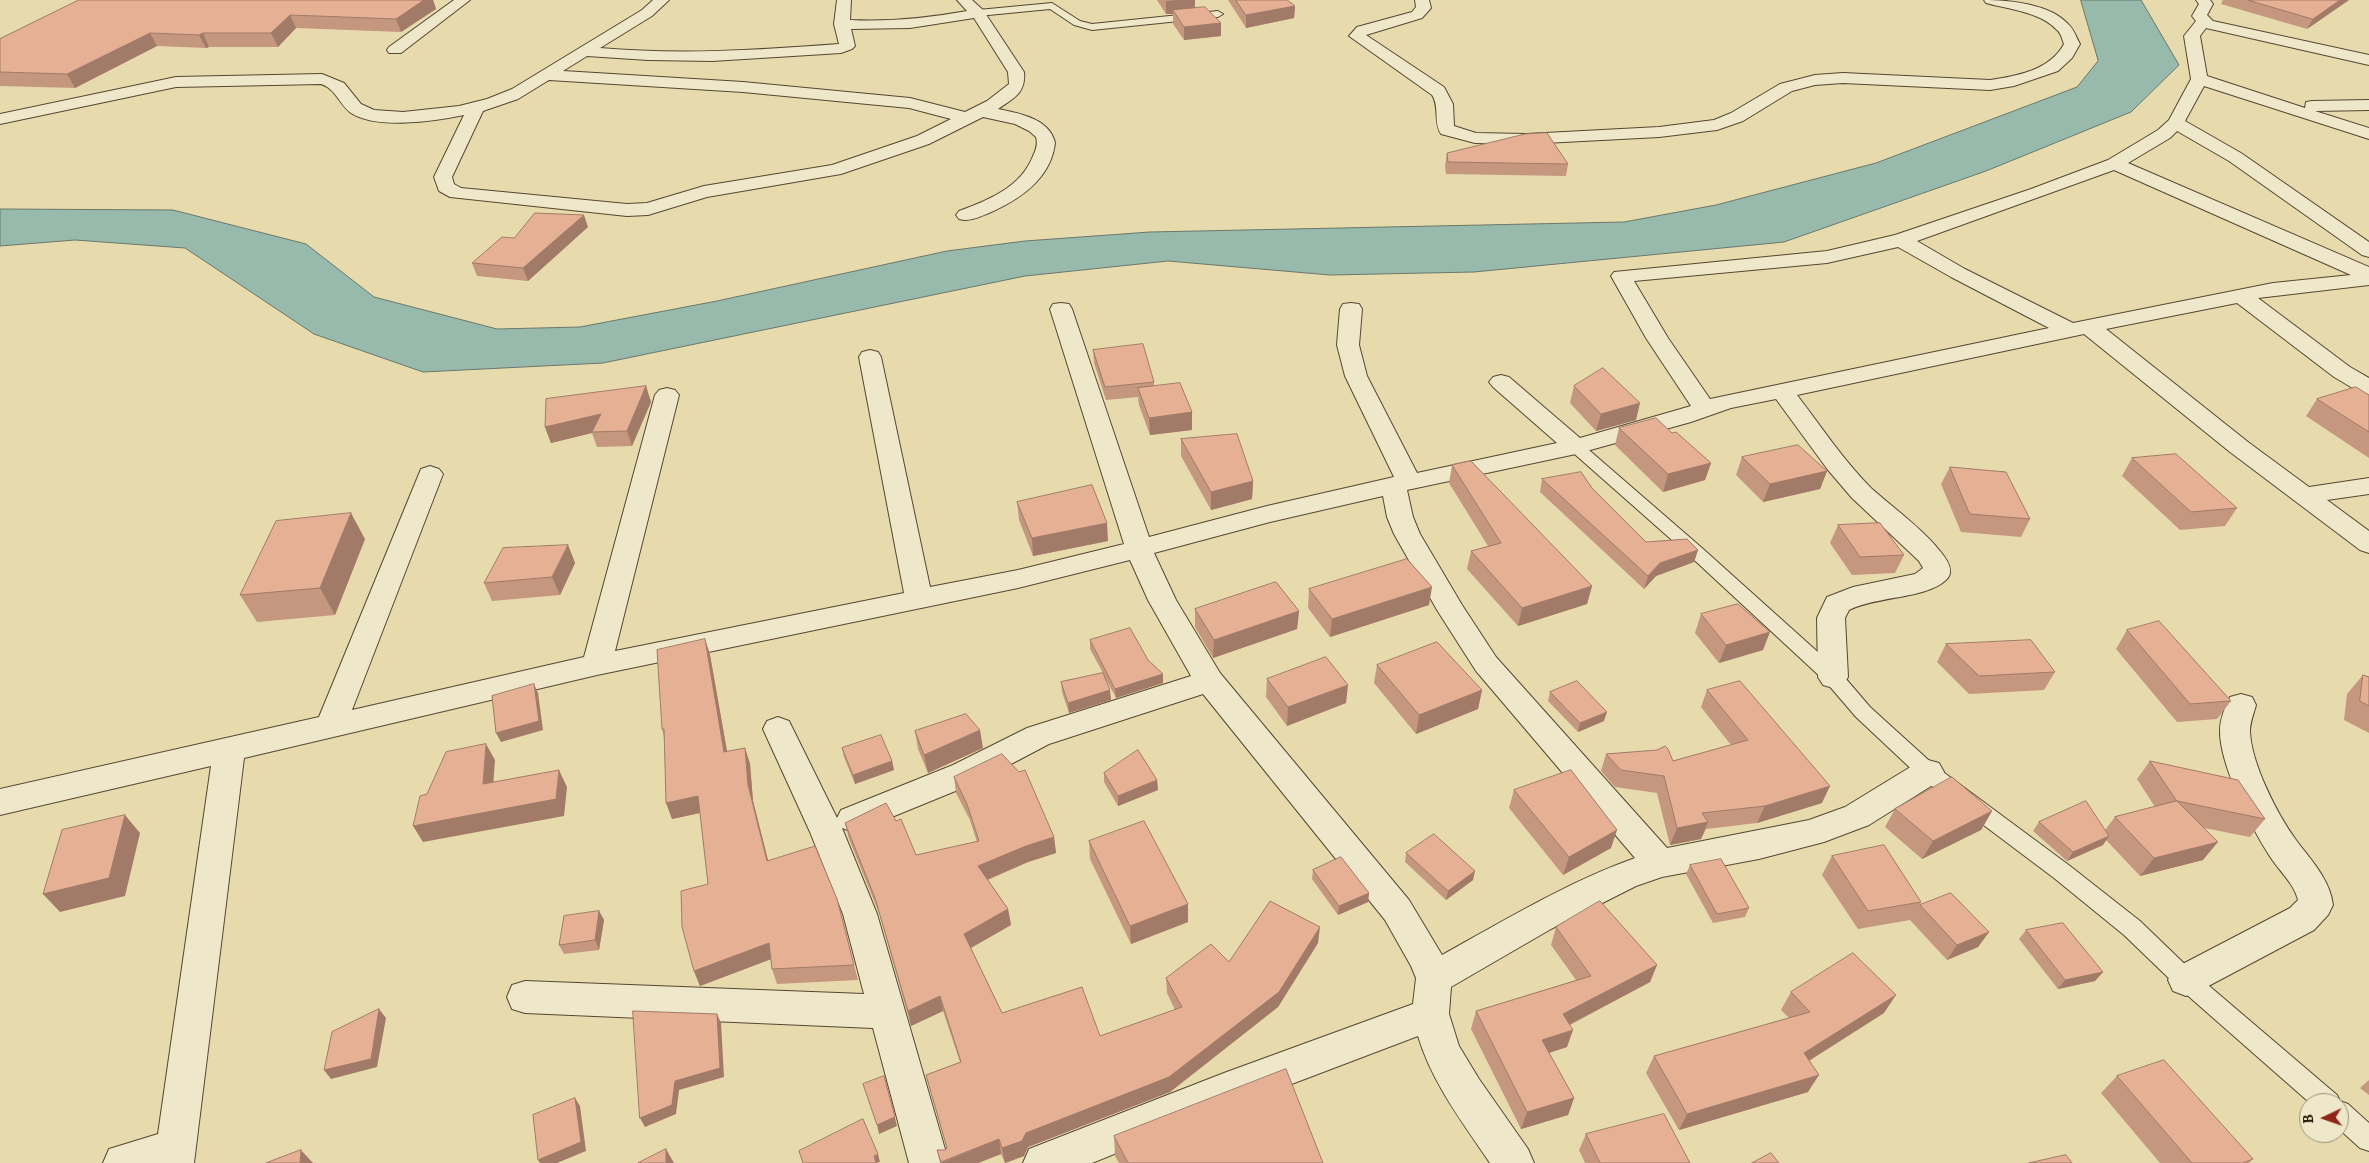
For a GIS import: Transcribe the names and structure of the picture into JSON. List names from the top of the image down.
{
  "north": "left"
}
